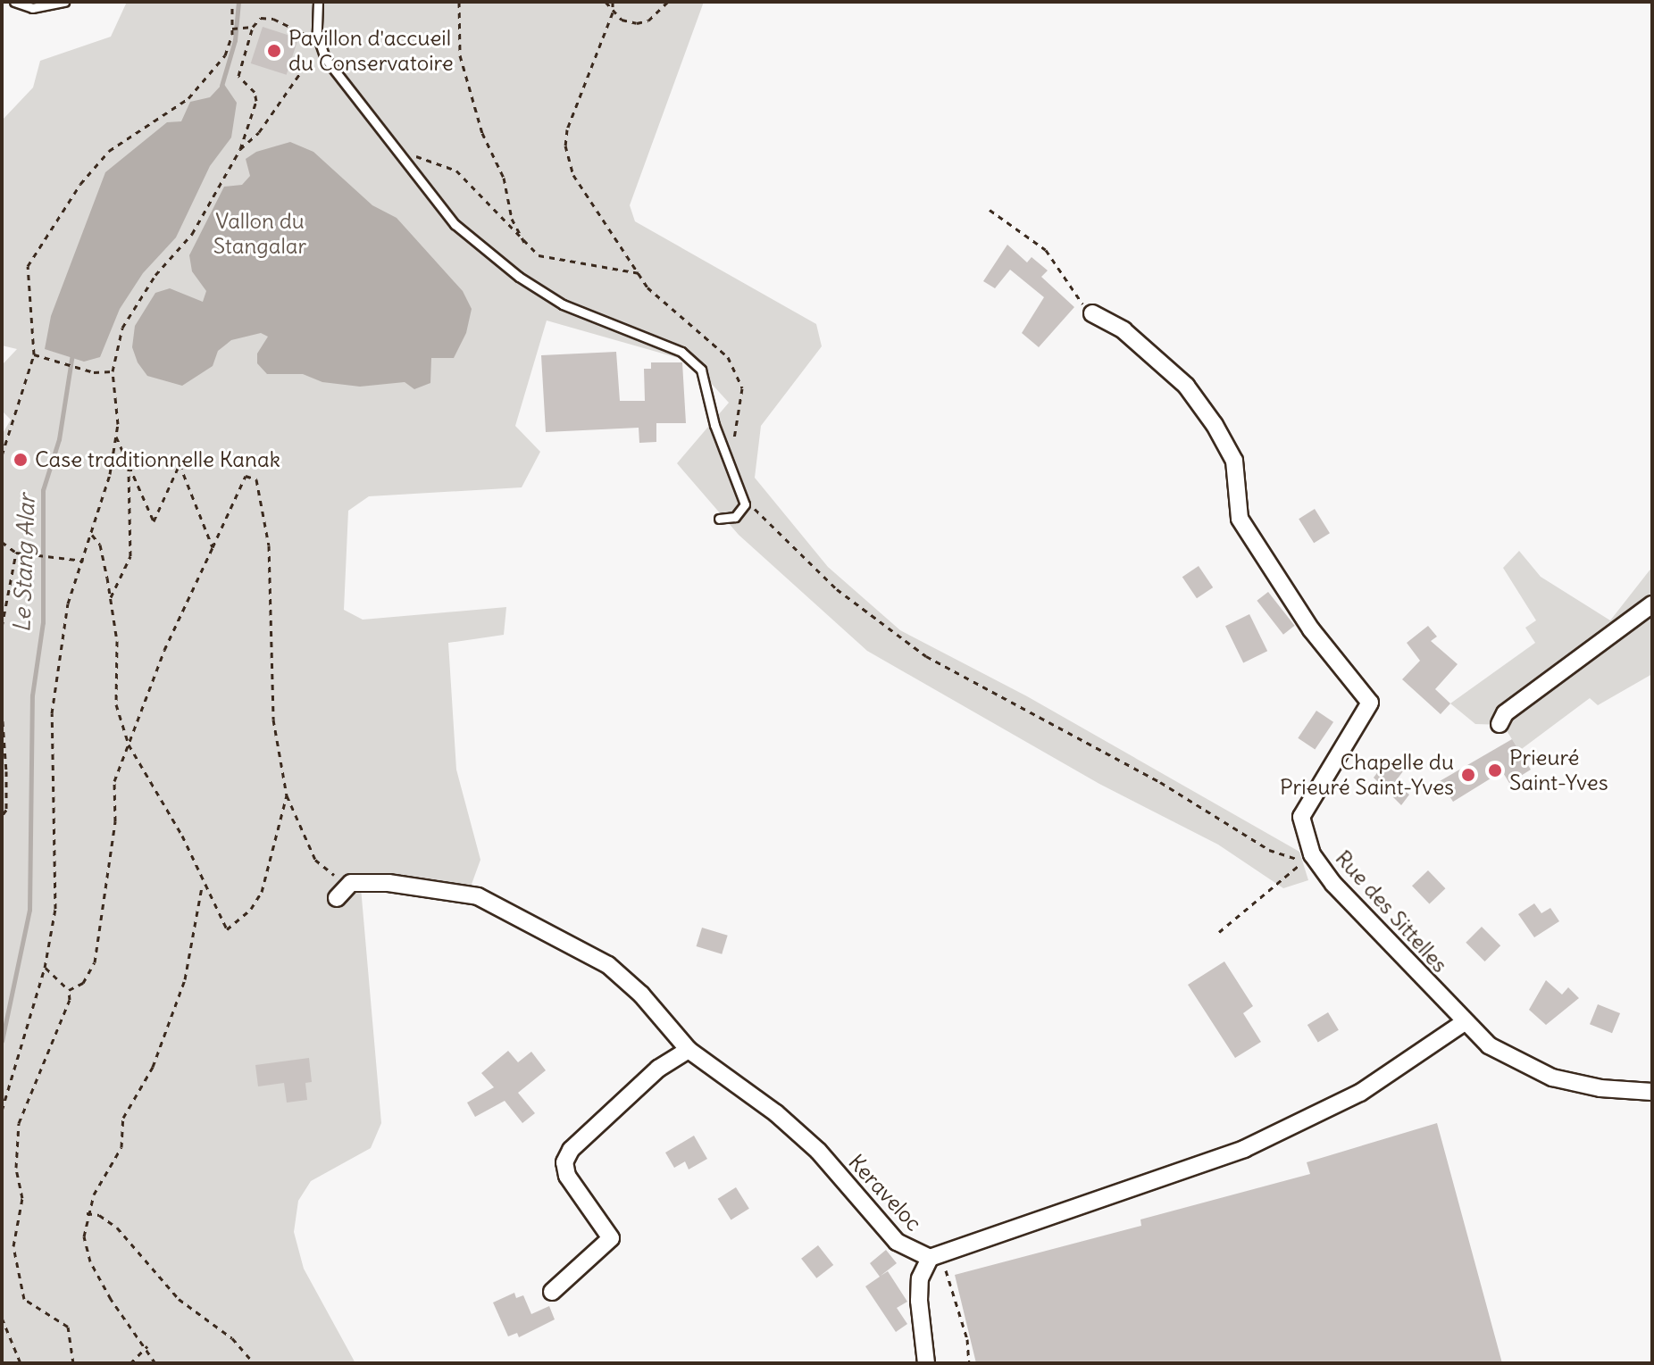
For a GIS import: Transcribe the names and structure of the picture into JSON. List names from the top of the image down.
{
  "streets": {
    "street": ["Rue des Sittelles", "Keraveloc"]
  },
  "water": ["Le Stang Alar"],
  "parks": ["Vallon du Stangalar"],
  "places": [
    "Pavillon d'accueil du Conservatoire",
    "Case traditionnelle Kanak",
    "Prieuré Saint-Yves",
    "Chapelle du Prieuré Saint-Yves"
  ]
}
